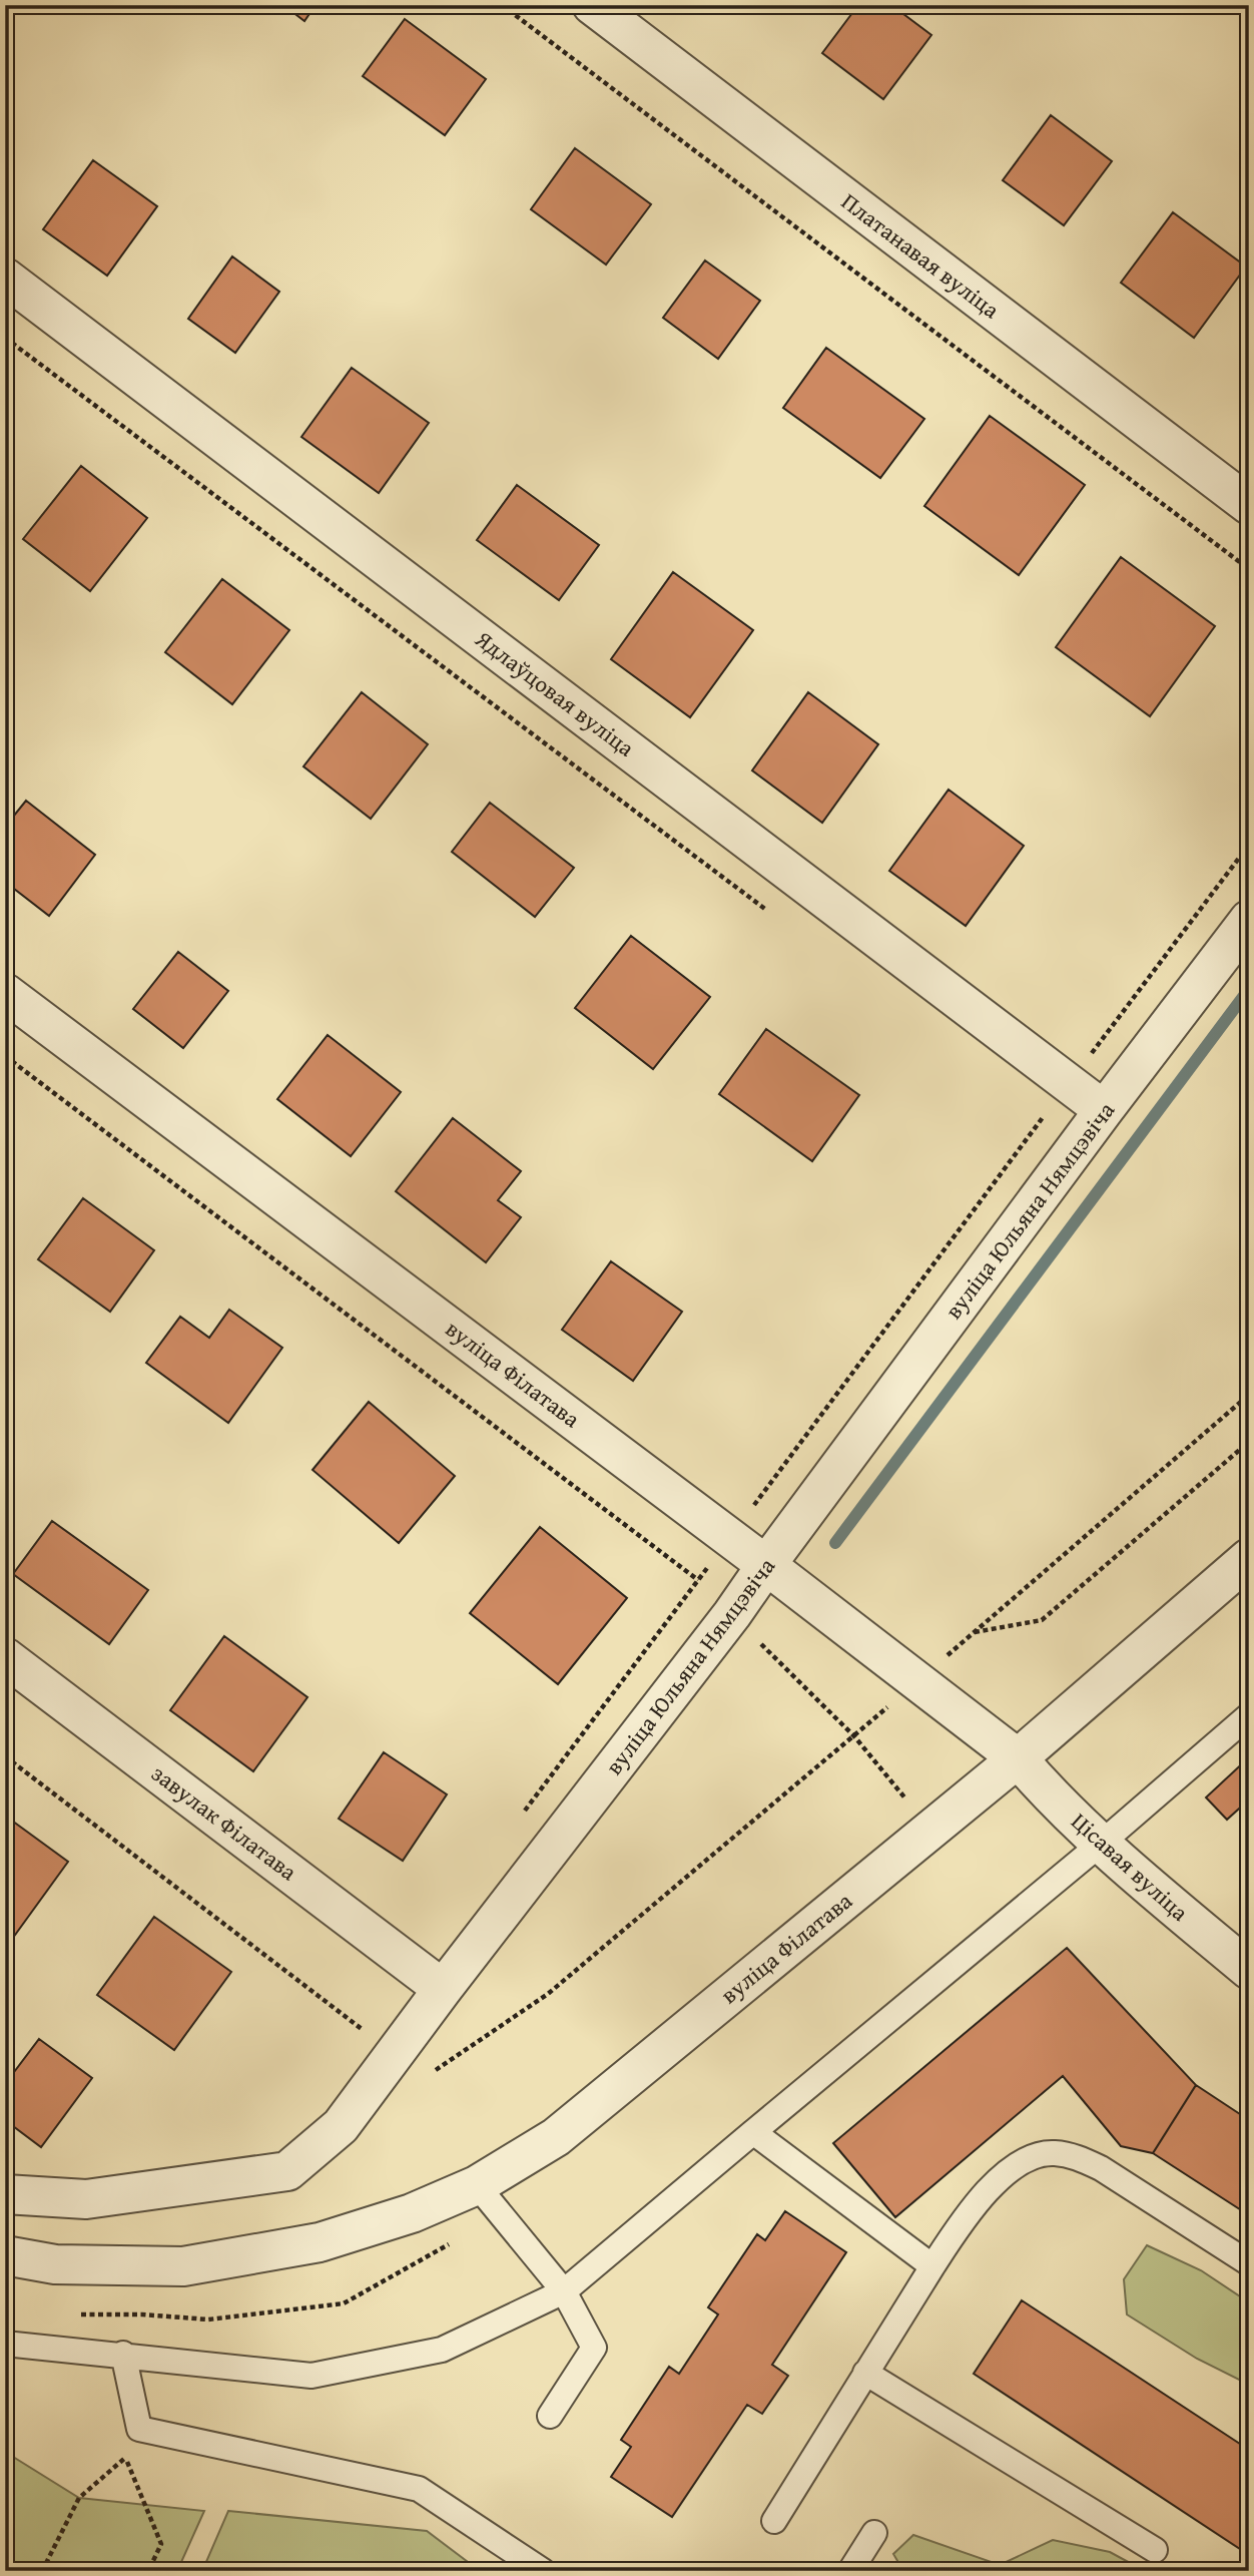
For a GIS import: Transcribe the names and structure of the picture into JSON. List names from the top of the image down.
{
  "streets": {
    "street": [
      "Платанавая вуліца",
      "Ядлаўцовая вуліца",
      "вуліца Юльяна Нямцэвіча",
      "вуліца Філатава",
      "завулак Філатава",
      "Цісавая вуліца"
    ]
  },
  "crossings": [
    ["Ядлаўцовая вуліца", "вуліца Юльяна Нямцэвіча"],
    ["вуліца Юльяна Нямцэвіча", "вуліца Філатава"],
    ["вуліца Юльяна Нямцэвіча", "завулак Філатава"],
    ["вуліца Філатава", "Цісавая вуліца"]
  ]
}
